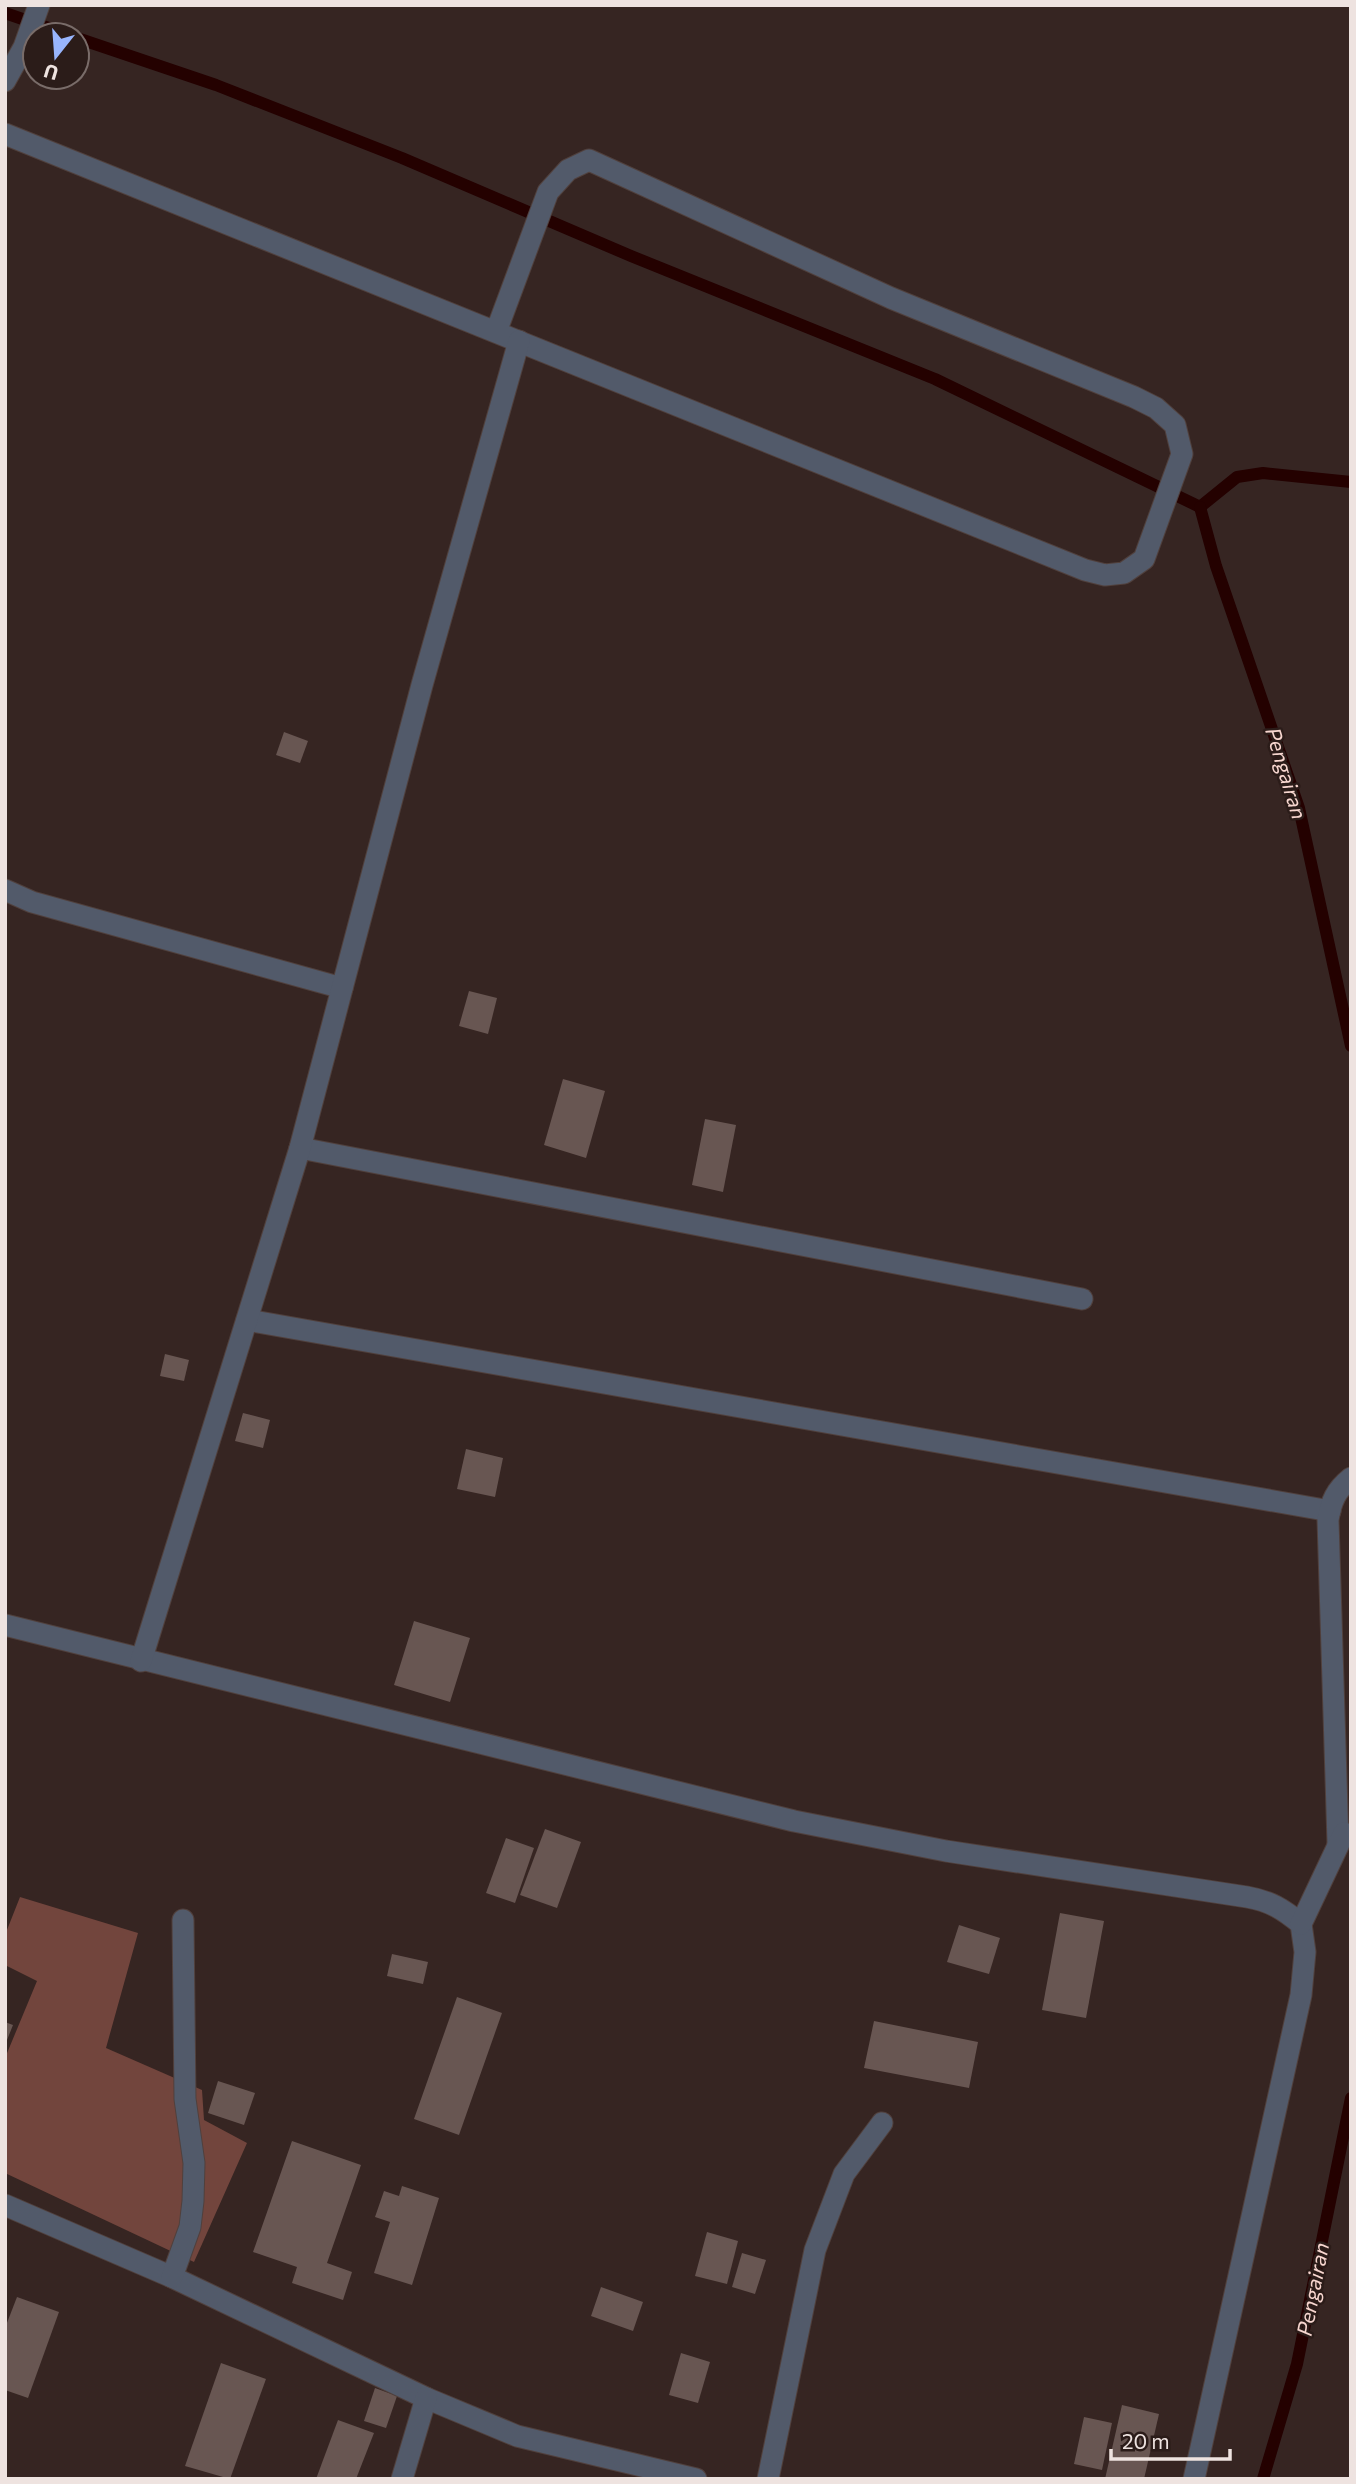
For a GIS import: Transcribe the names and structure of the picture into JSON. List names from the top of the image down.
{
  "water": ["Pengairan"],
  "scale_bar": "20 m",
  "north": "bottom"
}
